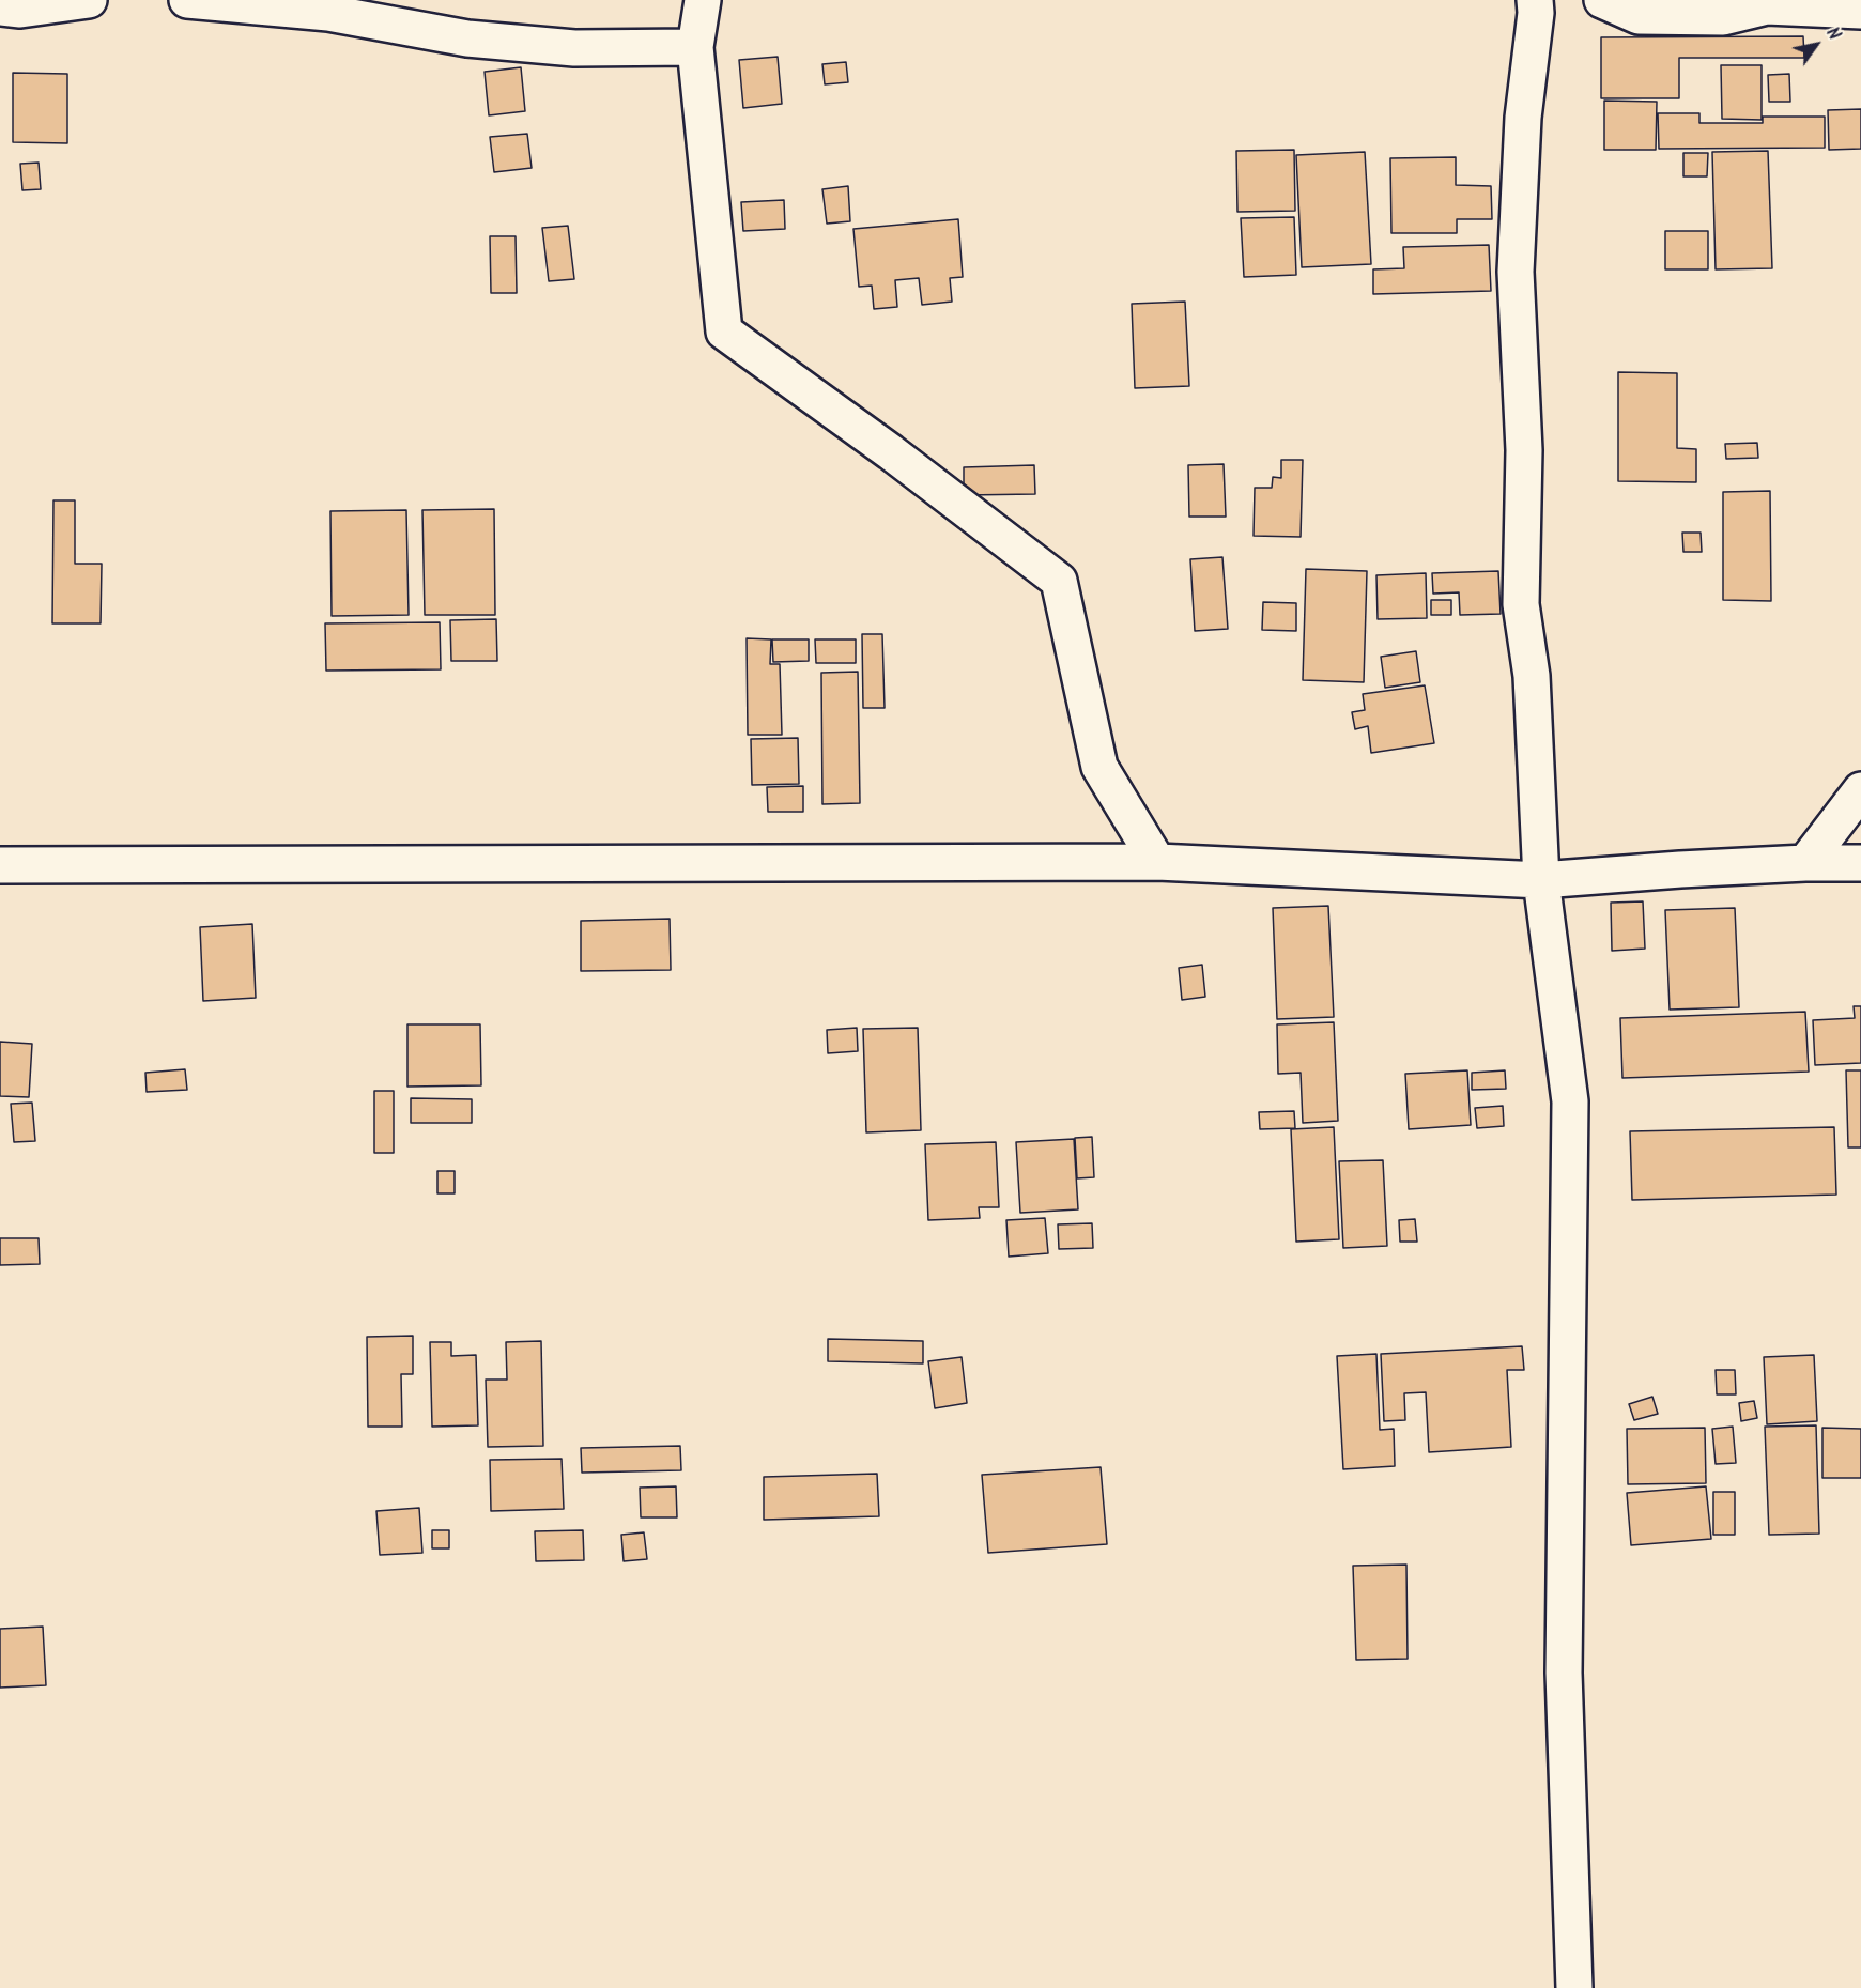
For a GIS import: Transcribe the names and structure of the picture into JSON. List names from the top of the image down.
{
  "north": "top right"
}
